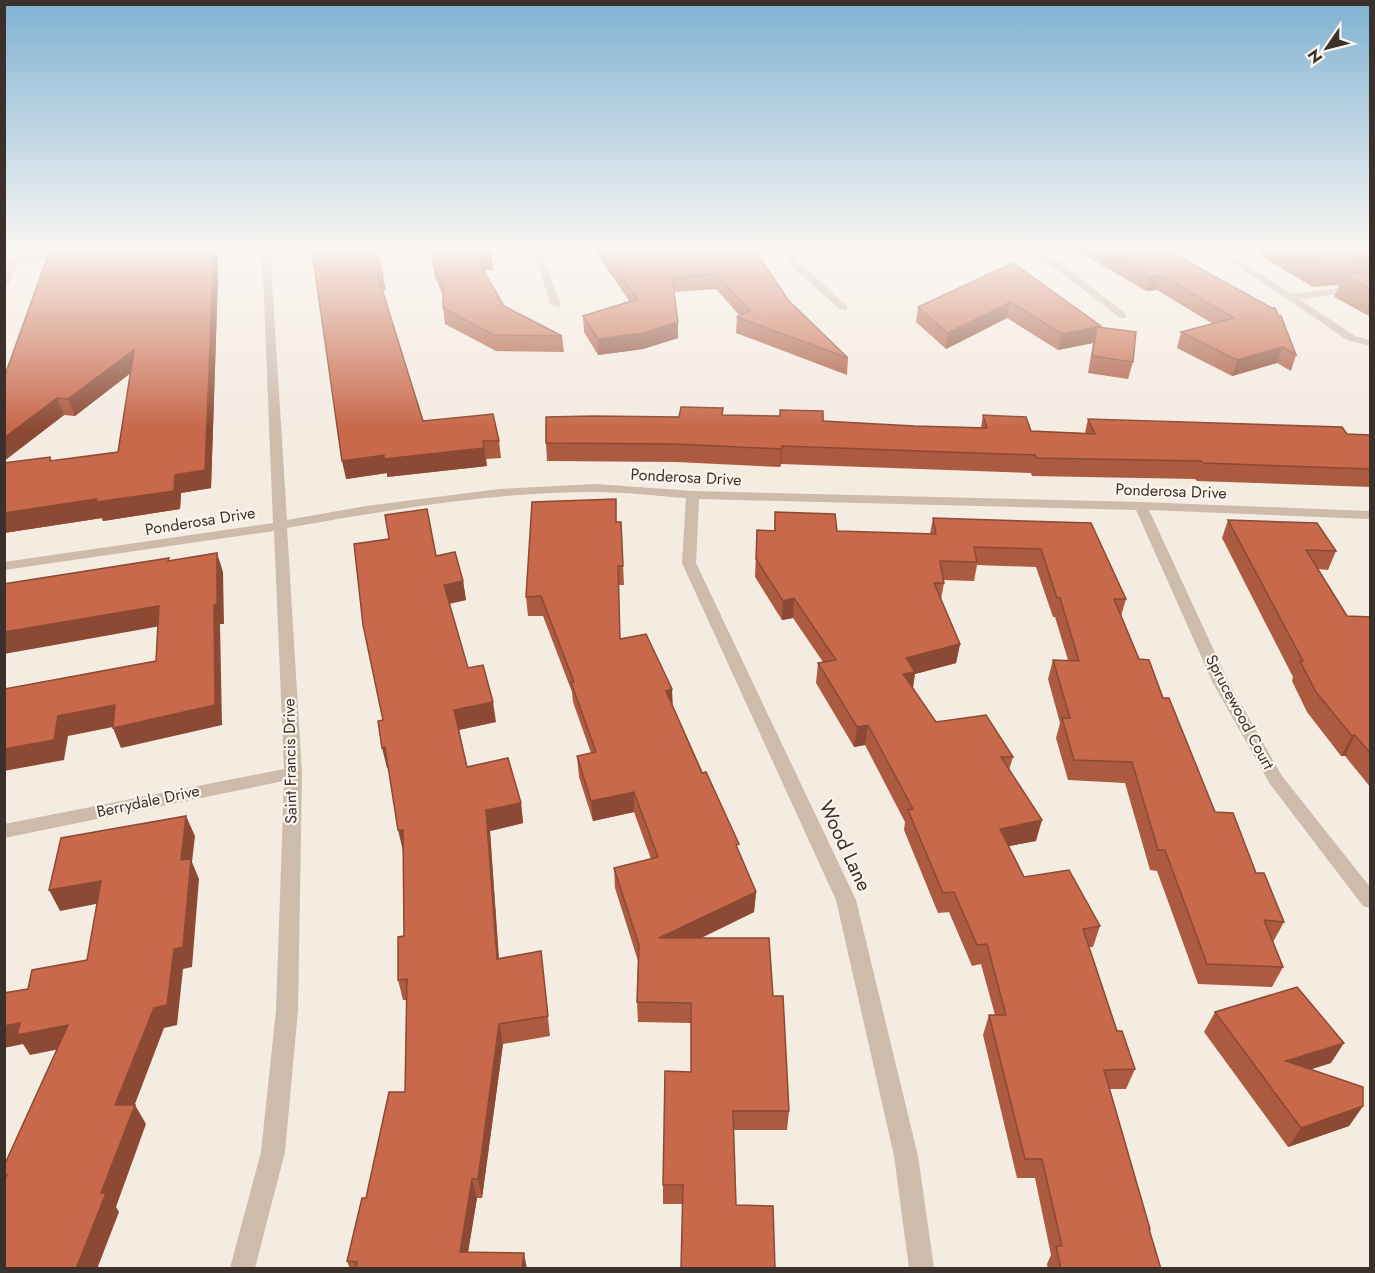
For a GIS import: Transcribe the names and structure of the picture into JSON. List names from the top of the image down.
{
  "streets": {
    "street": [
      "Ponderosa Drive",
      "Sprucewood Court",
      "Saint Francis Drive",
      "Berrydale Drive",
      "Wood Lane"
    ]
  },
  "crossings": [
    ["Ponderosa Drive", "Sprucewood Court"],
    ["Ponderosa Drive", "Saint Francis Drive"],
    ["Ponderosa Drive", "Wood Lane"],
    ["Saint Francis Drive", "Berrydale Drive"]
  ],
  "north": "bottom left"
}
